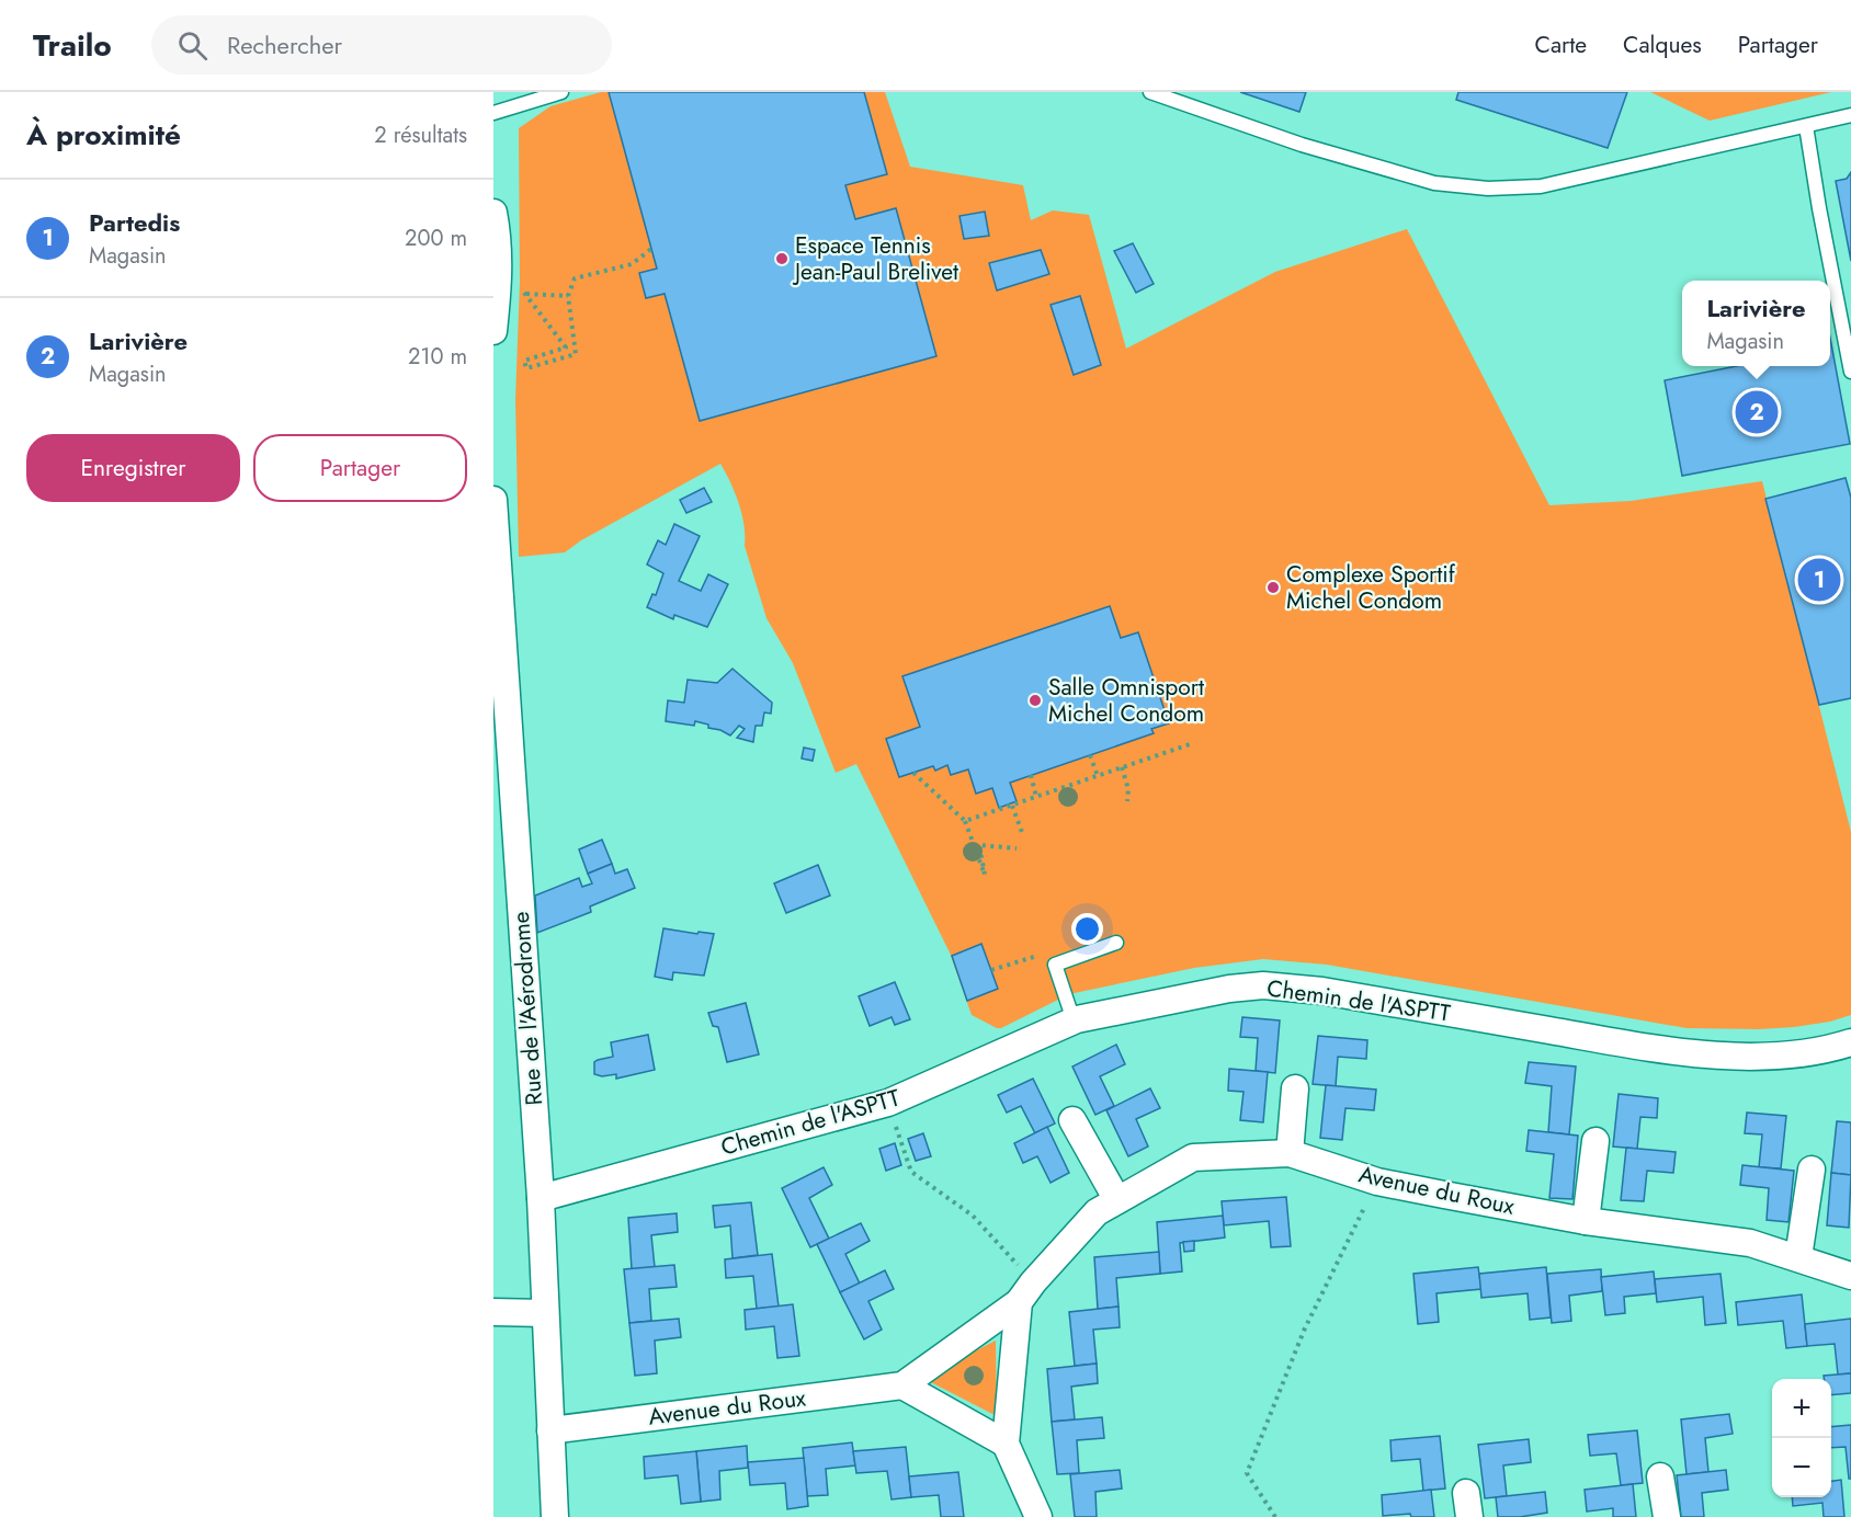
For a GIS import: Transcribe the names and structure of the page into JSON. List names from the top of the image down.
{
  "streets": {
    "street": ["Chemin de l'ASPTT", "Rue de l'Aérodrome", "Avenue du Roux"]
  },
  "crossings": [
    ["Chemin de l'ASPTT", "Rue de l'Aérodrome"],
    ["Rue de l'Aérodrome", "Avenue du Roux"]
  ],
  "places": ["Espace Tennis Jean-Paul Brelivet", "Complexe Sportif Michel Condom", "Salle Omnisport Michel Condom"],
  "page": {
    "header": "Trailo",
    "search": "Rechercher",
    "nav": ["Carte", "Calques", "Partager"],
    "heading": ["À proximité", "2 résultats"],
    "list": [
      {
        "mark": "1",
        "name": "Partedis",
        "note": "Magasin",
        "value": "200 m"
      },
      {
        "mark": "2",
        "name": "Larivière",
        "note": "Magasin",
        "value": "210 m"
      }
    ],
    "popup": ["Larivière", "Magasin"],
    "pins": ["2", "1"],
    "buttons": ["Enregistrer", "Partager"],
    "map_buttons": ["+", "−"]
  }
}
